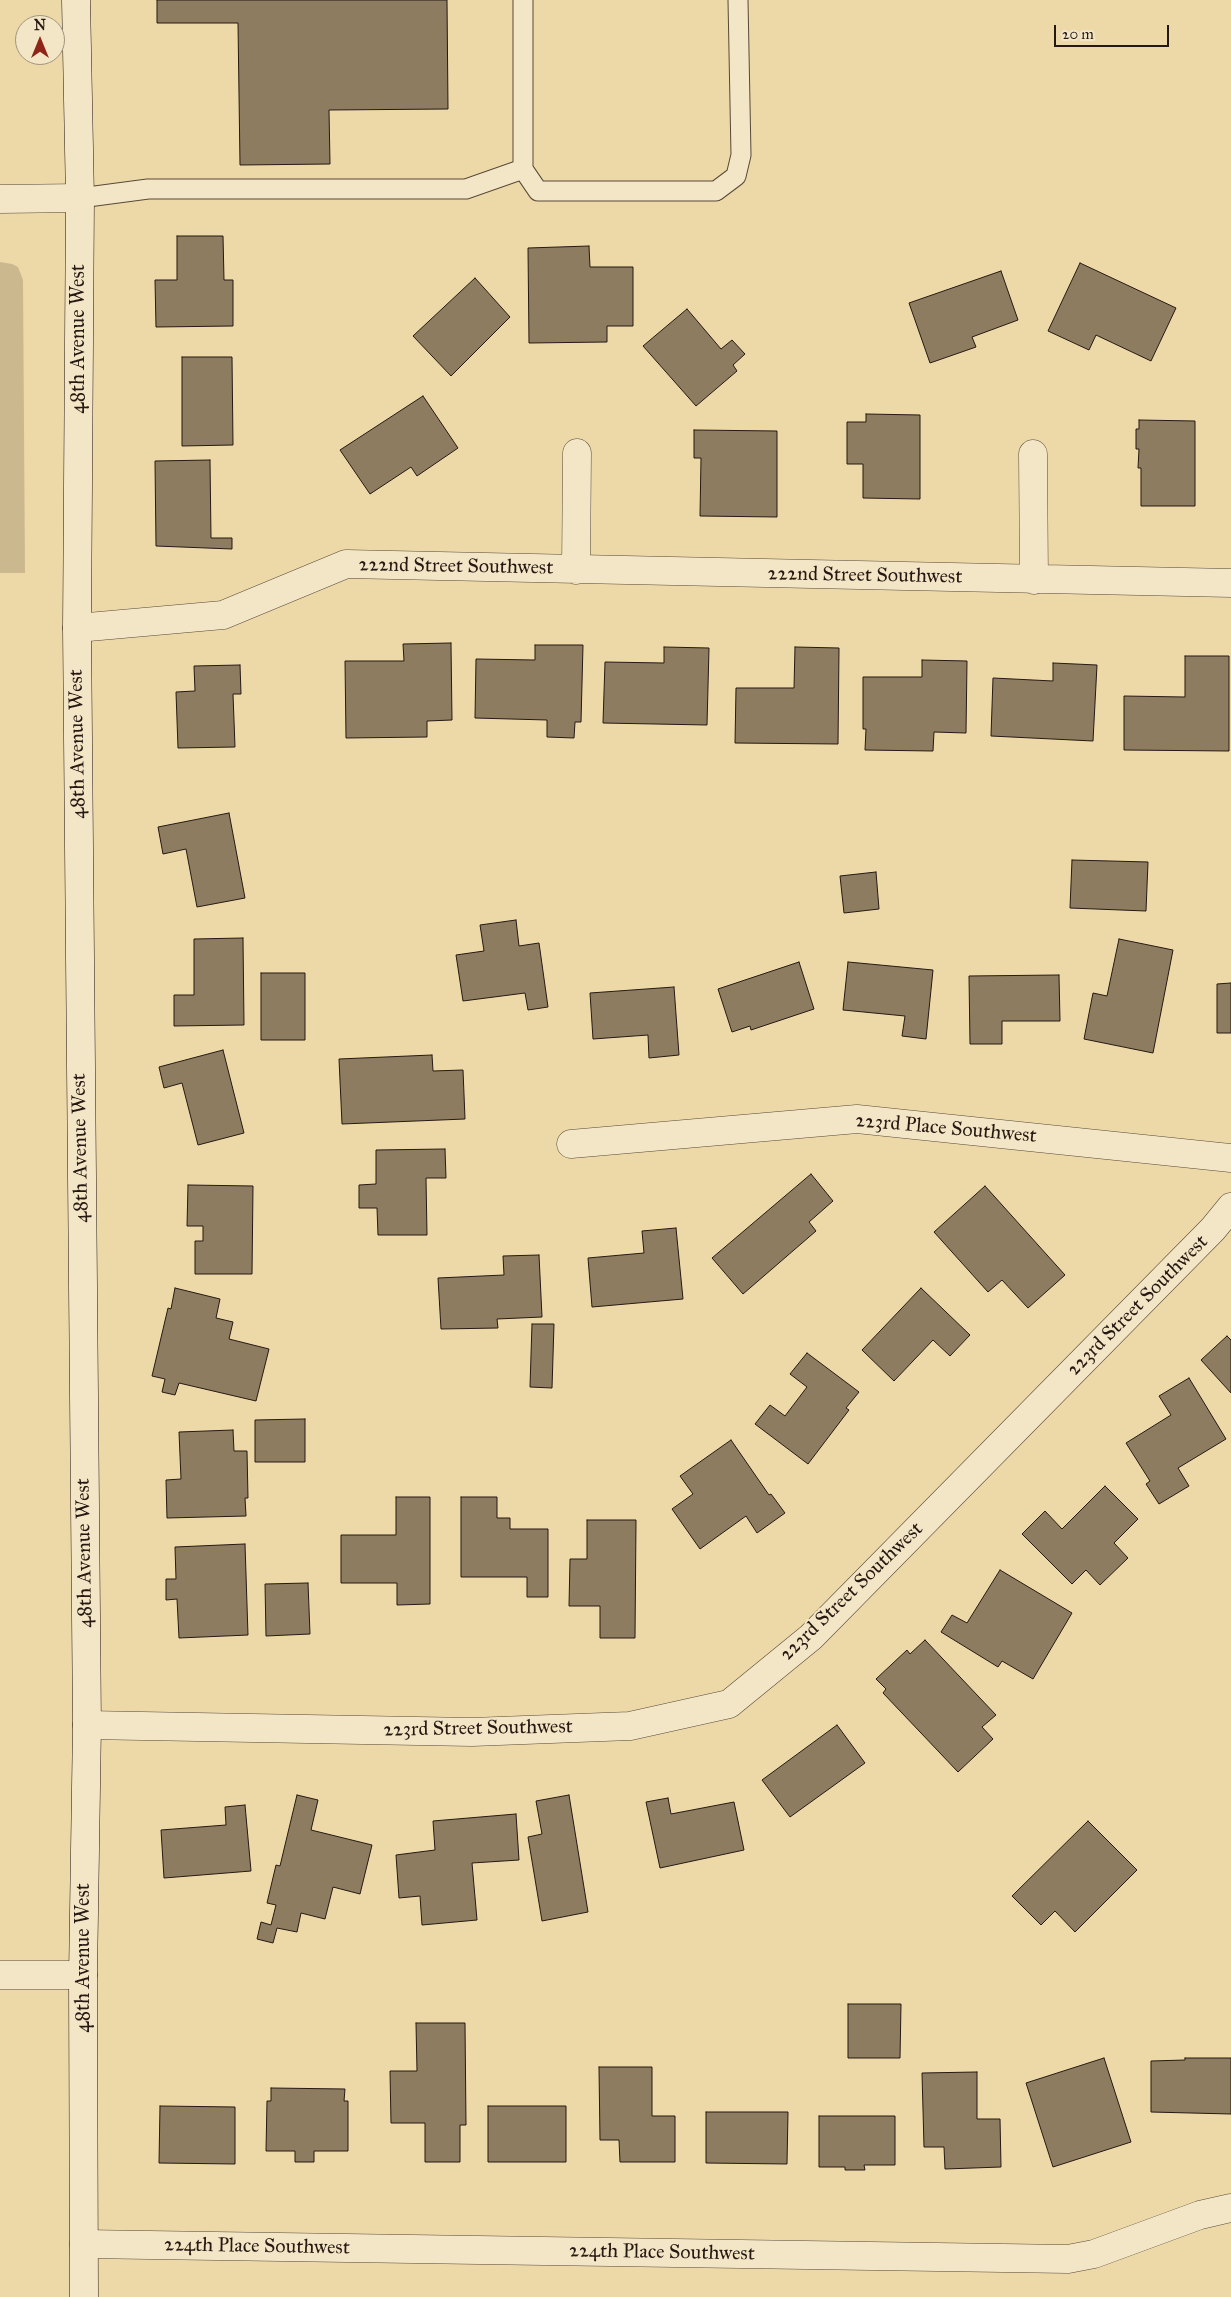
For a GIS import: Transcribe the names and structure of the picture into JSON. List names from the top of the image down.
{
  "streets": {
    "street": [
      "48th Avenue West",
      "222nd Street Southwest",
      "223rd Place Southwest",
      "223rd Street Southwest",
      "224th Place Southwest"
    ]
  },
  "crossings": [
    ["48th Avenue West", "222nd Street Southwest"],
    ["48th Avenue West", "223rd Street Southwest"],
    ["48th Avenue West", "224th Place Southwest"]
  ],
  "scale_bar": "20 m",
  "north": "top"
}
